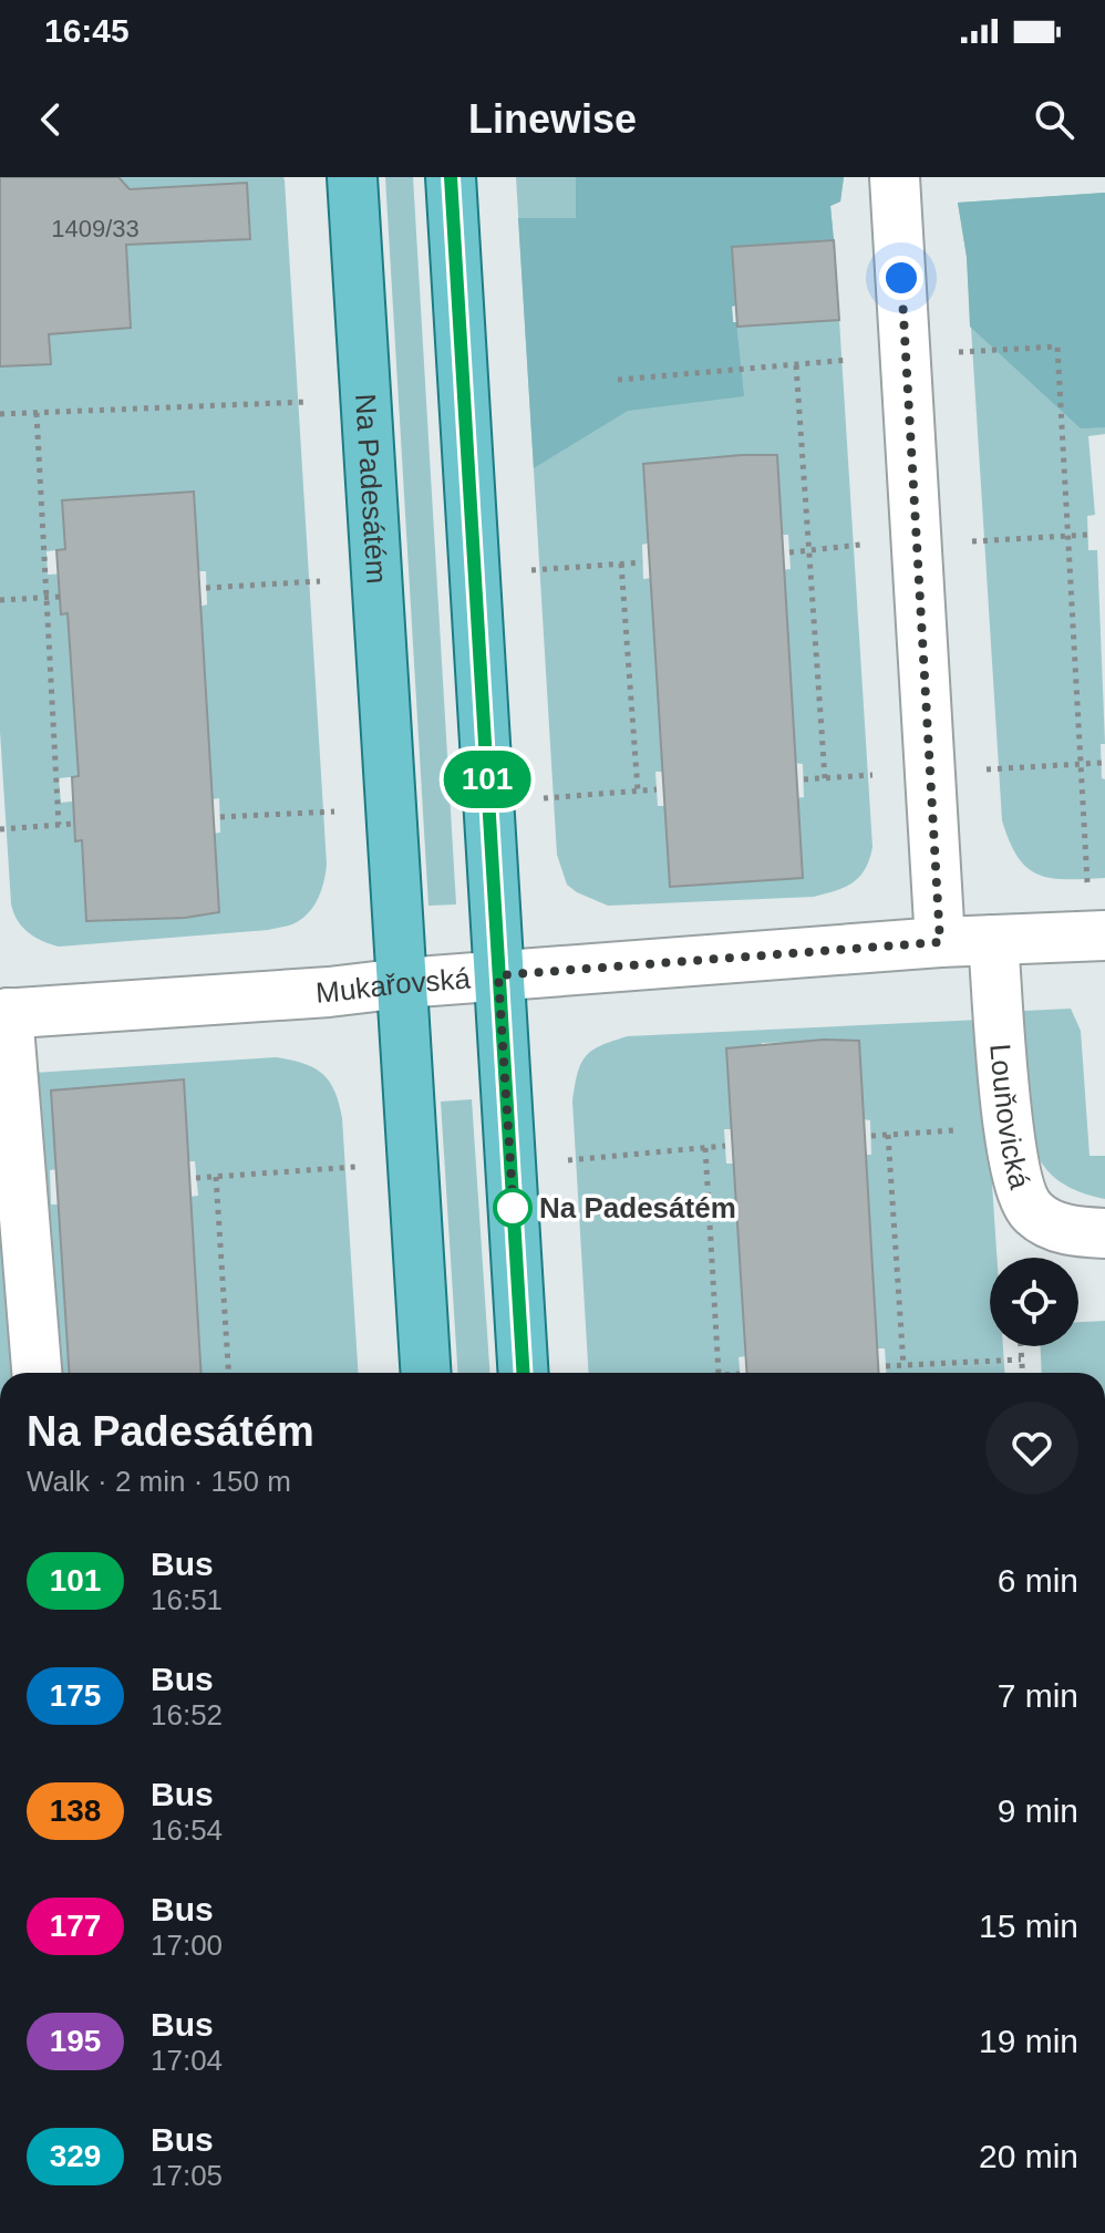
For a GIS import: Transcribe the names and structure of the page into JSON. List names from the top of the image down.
{
  "streets": {
    "main road": ["Na Padesátém"],
    "street": ["Mukařovská", "Louňovická"]
  },
  "crossings": [
    ["Na Padesátém", "Mukařovská"],
    ["Mukařovská", "Louňovická"]
  ],
  "places": ["Na Padesátém"],
  "lines": ["bus line 101"],
  "house_numbers": ["1409/33"],
  "page": {
    "status": "16:45",
    "header": "Linewise",
    "on_map": "101",
    "heading": ["Na Padesátém", "Walk · 2 min · 150 m"],
    "list": [
      {
        "mark": "101",
        "name": "Bus",
        "note": "16:51",
        "value": "6 min"
      },
      {
        "mark": "175",
        "name": "Bus",
        "note": "16:52",
        "value": "7 min"
      },
      {
        "mark": "138",
        "name": "Bus",
        "note": "16:54",
        "value": "9 min"
      },
      {
        "mark": "177",
        "name": "Bus",
        "note": "17:00",
        "value": "15 min"
      },
      {
        "mark": "195",
        "name": "Bus",
        "note": "17:04",
        "value": "19 min"
      },
      {
        "mark": "329",
        "name": "Bus",
        "note": "17:05",
        "value": "20 min"
      }
    ]
  }
}
